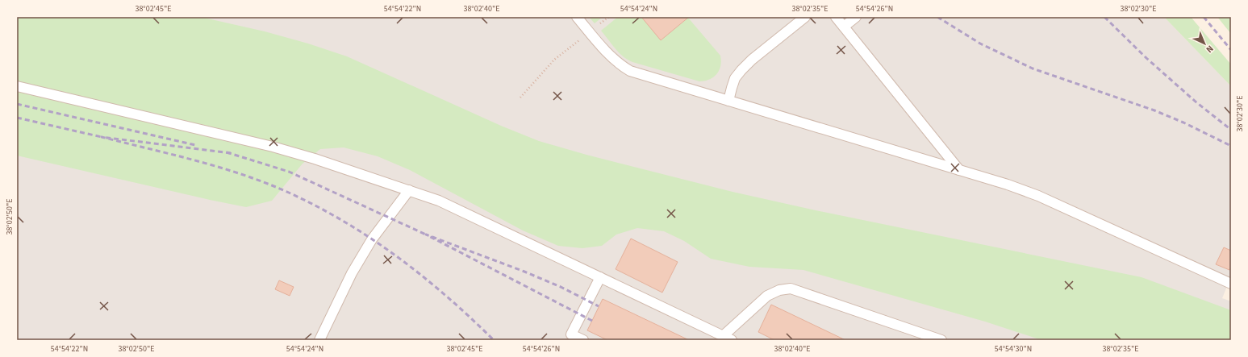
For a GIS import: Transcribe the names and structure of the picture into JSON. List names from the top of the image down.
{
  "north": "bottom right",
  "coordinates": [
    "38°02'45\"E",
    "54°54'22\"N",
    "38°02'40\"E",
    "54°54'24\"N",
    "38°02'35\"E",
    "54°54'26\"N",
    "38°02'30\"E",
    "38°02'50\"E",
    "54°54'30\"N"
  ]
}
